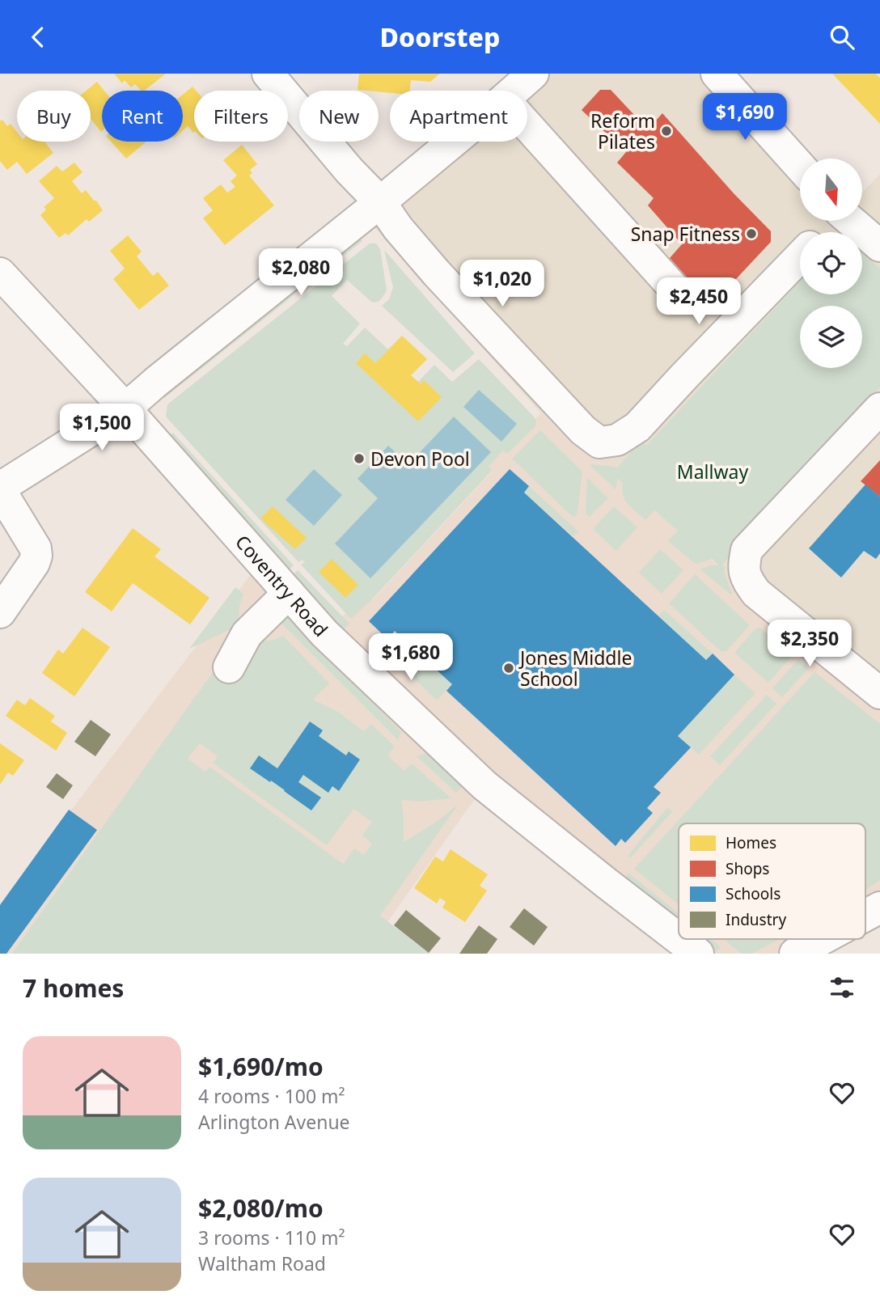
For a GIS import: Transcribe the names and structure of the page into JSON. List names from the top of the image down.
{
  "streets": {
    "street": ["Coventry Road"]
  },
  "parks": ["Mallway"],
  "places": [
    "Reform Pilates",
    "Snap Fitness",
    "Devon Pool",
    "Jones Middle School"
  ],
  "legend": [
    "Homes",
    "Shops",
    "Schools",
    "Industry"
  ],
  "north": "bottom",
  "page": {
    "header": "Doorstep",
    "chip": [
      "Buy",
      "Rent",
      "Filters",
      "New",
      "Apartment"
    ],
    "price": [
      "$1,690",
      "$2,080",
      "$1,020",
      "$2,450",
      "$1,500",
      "$2,350",
      "$1,680"
    ],
    "heading": "7 homes",
    "list": [
      {
        "name": "$1,690/mo",
        "note": "4 rooms · 100 m² · Arlington Avenue"
      },
      {
        "name": "$2,080/mo",
        "note": "3 rooms · 110 m² · Waltham Road"
      }
    ]
  }
}
